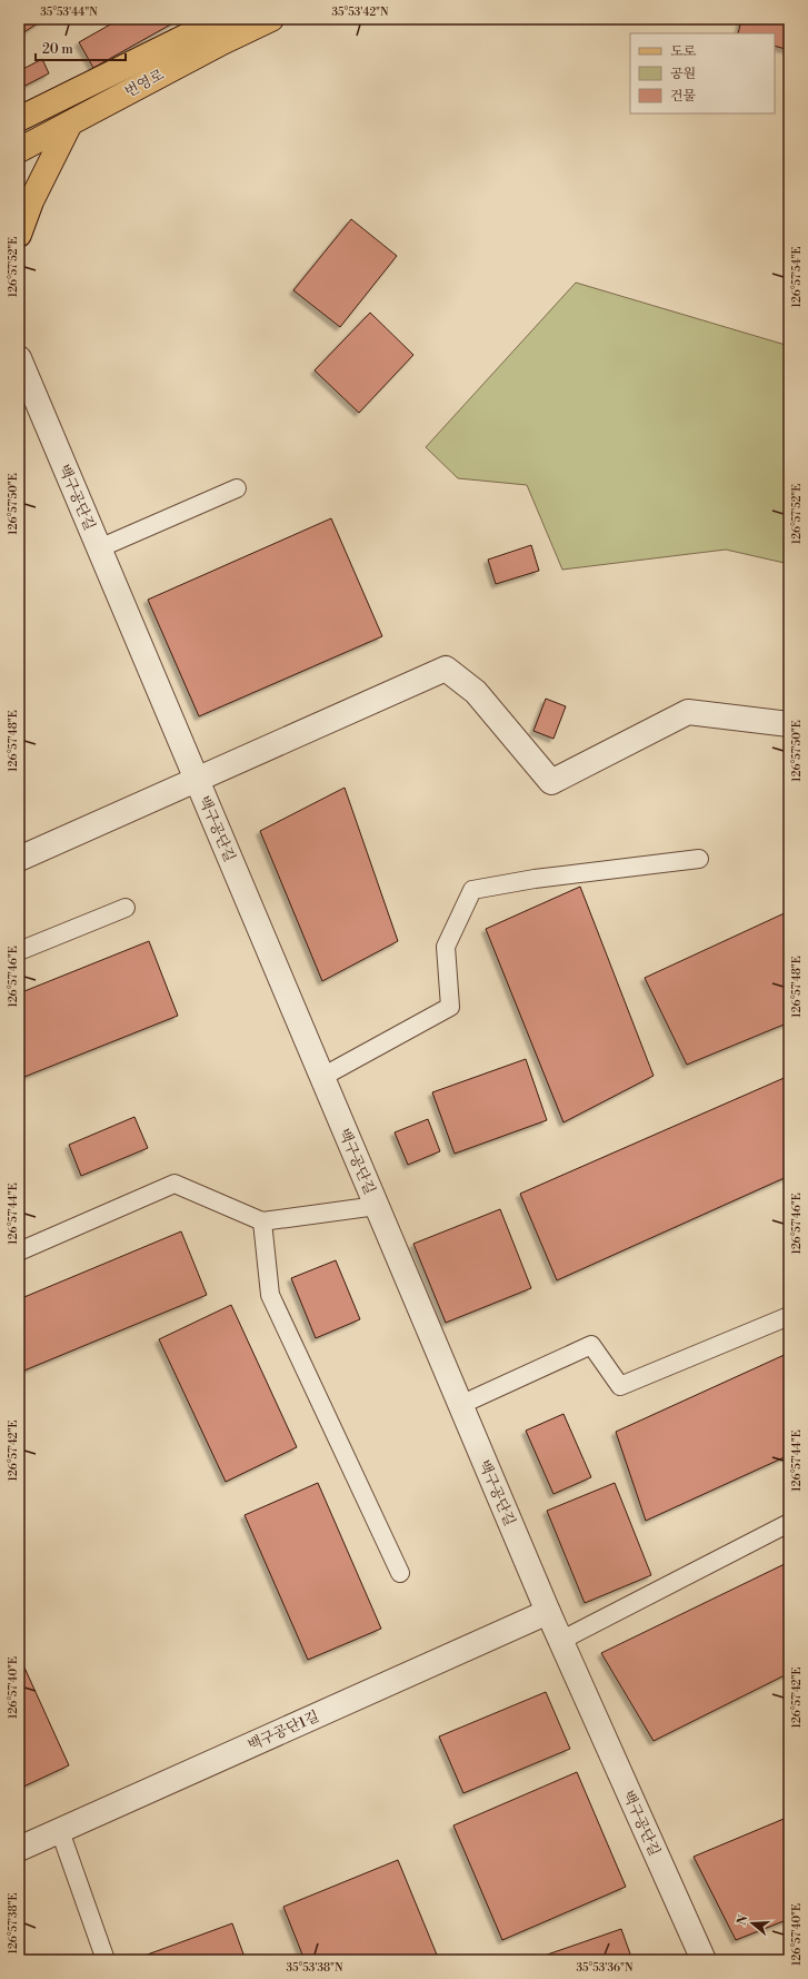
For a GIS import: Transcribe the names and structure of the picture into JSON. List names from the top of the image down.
{
  "streets": {
    "main road": ["번영로"],
    "street": ["백구공단길", "백구공단1길"]
  },
  "crossings": [
    ["백구공단길", "백구공단1길"]
  ],
  "legend": ["도로", "공원", "건물"],
  "scale_bar": "20 m",
  "north": "left",
  "coordinates": [
    "35°53'44\"N",
    "35°53'42\"N",
    "126°57'52\"E",
    "126°57'54\"E",
    "126°57'50\"E",
    "126°57'48\"E",
    "126°57'46\"E",
    "126°57'44\"E",
    "126°57'42\"E",
    "126°57'40\"E",
    "126°57'38\"E",
    "35°53'38\"N",
    "35°53'36\"N"
  ]
}
